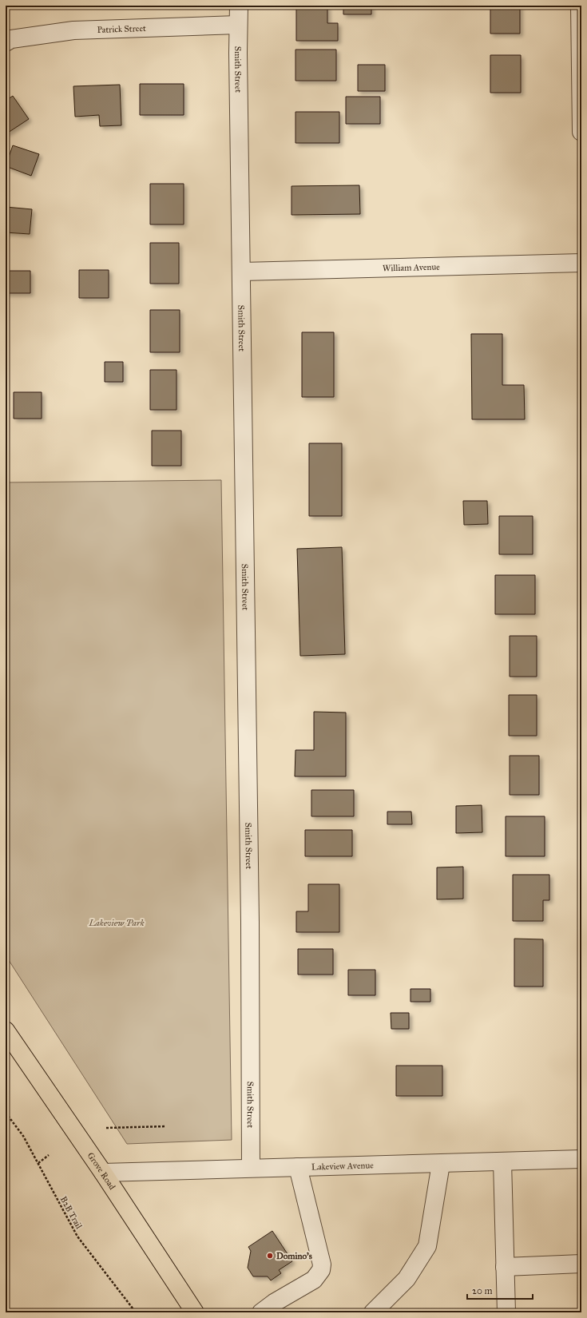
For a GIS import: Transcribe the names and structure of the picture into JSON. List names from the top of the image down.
{
  "streets": {
    "main road": ["Grove Road"],
    "street": [
      "Patrick Street",
      "Smith Street",
      "William Avenue",
      "Lakeview Avenue"
    ],
    "path": ["B2B Trail"]
  },
  "crossings": [
    ["Patrick Street", "Smith Street"],
    ["Smith Street", "William Avenue"],
    ["Smith Street", "Lakeview Avenue"],
    ["Lakeview Avenue", "Grove Road"]
  ],
  "parks": ["Lakeview Park"],
  "places": ["Domino's"],
  "scale_bar": "20 m"
}
